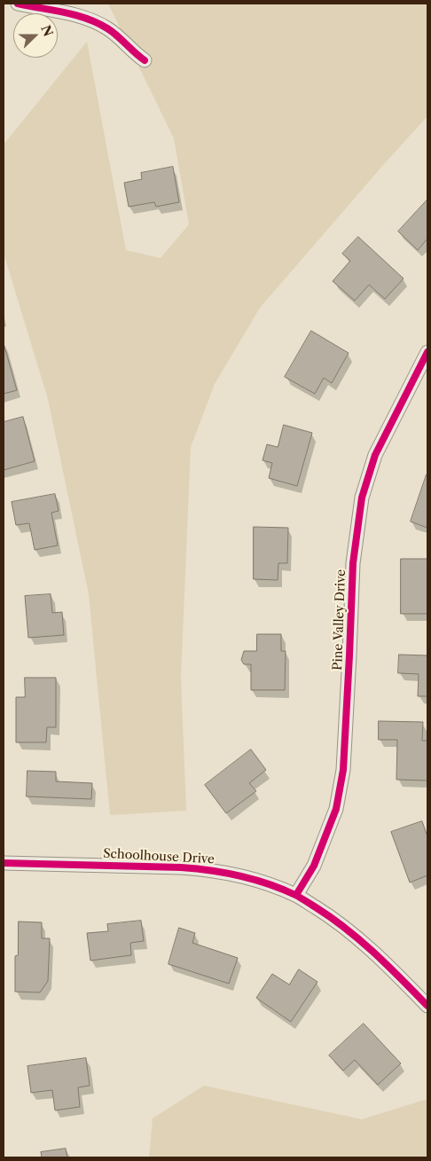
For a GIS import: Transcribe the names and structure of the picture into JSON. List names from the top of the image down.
{
  "streets": {
    "street": ["Pine Valley Drive", "Schoolhouse Drive"]
  },
  "crossings": [
    ["Pine Valley Drive", "Schoolhouse Drive"]
  ],
  "north": "right"
}
